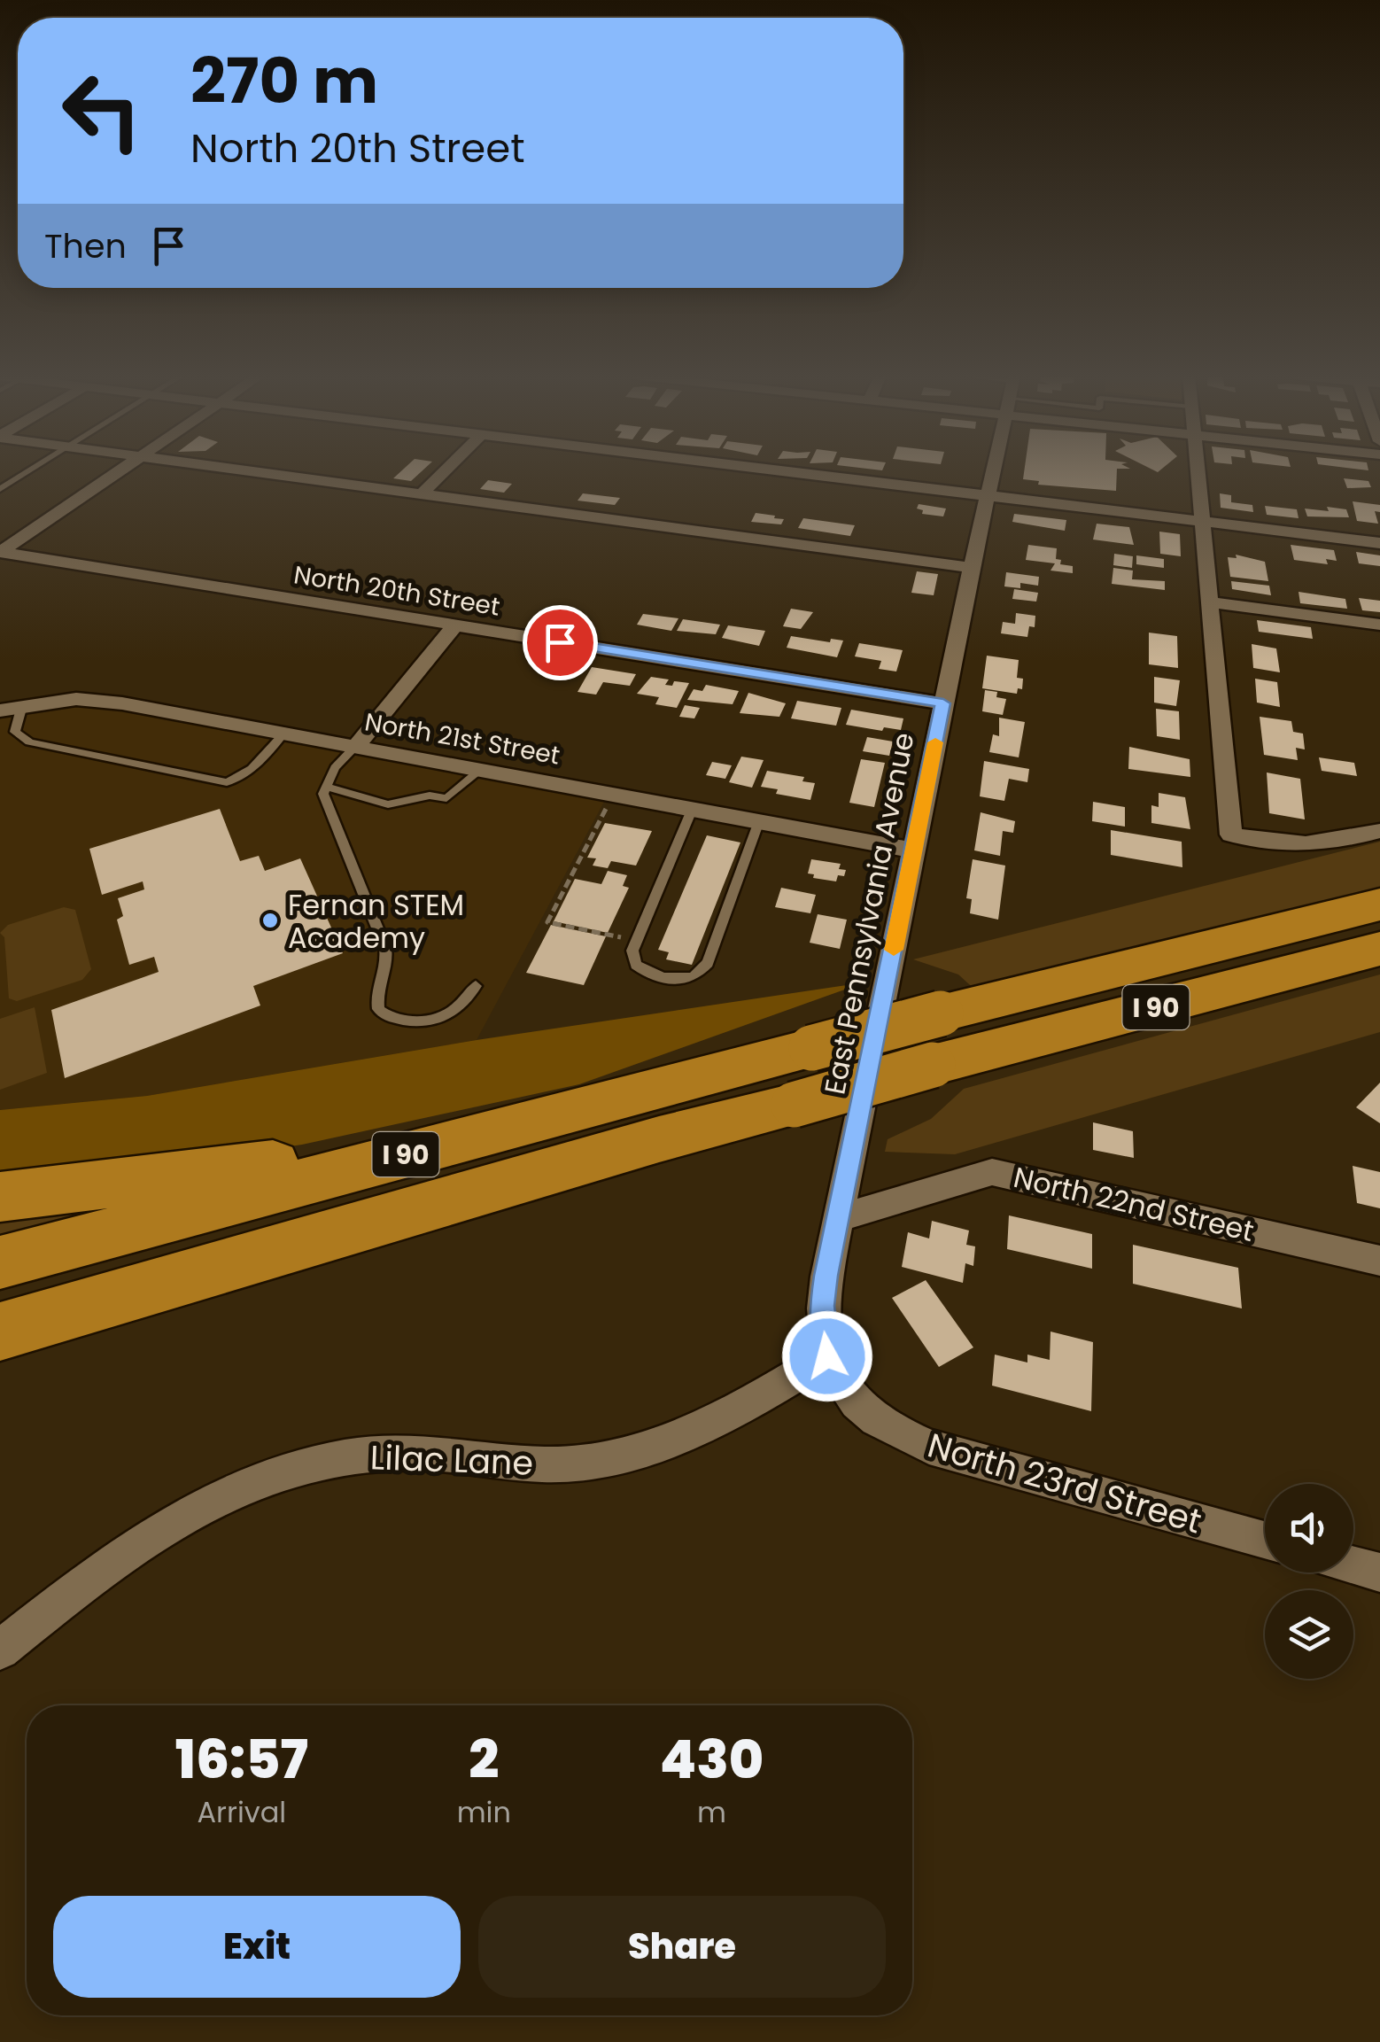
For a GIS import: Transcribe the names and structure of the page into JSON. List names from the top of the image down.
{
  "streets": {
    "highway": ["I 90"],
    "street": [
      "North 20th Street",
      "North 21st Street",
      "East Pennsylvania Avenue",
      "North 22nd Street",
      "Lilac Lane",
      "North 23rd Street"
    ]
  },
  "crossings": [
    ["North 20th Street", "East Pennsylvania Avenue"],
    ["North 21st Street", "East Pennsylvania Avenue"],
    ["East Pennsylvania Avenue", "North 22nd Street"],
    ["East Pennsylvania Avenue", "Lilac Lane"],
    ["East Pennsylvania Avenue", "North 23rd Street"]
  ],
  "places": ["Fernan STEM Academy"],
  "page": {
    "turn": ["270 m", "North 20th Street"],
    "then": "Then",
    "eta": [
      "16:57",
      "Arrival",
      "2",
      "min",
      "430",
      "m"
    ],
    "buttons": ["Exit", "Share"]
  }
}
